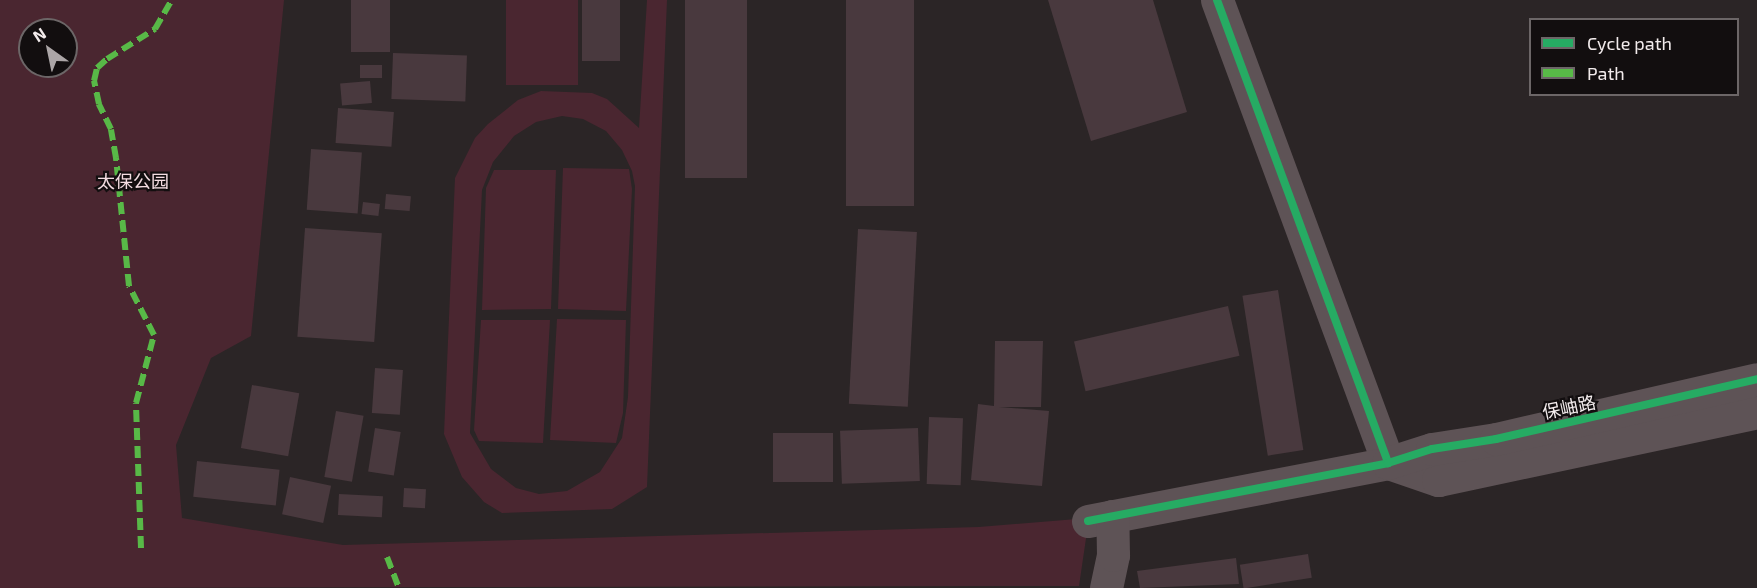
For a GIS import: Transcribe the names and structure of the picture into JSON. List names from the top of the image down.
{
  "streets": {
    "street": ["保岫路"]
  },
  "parks": ["太保公园"],
  "legend": ["Cycle path", "Path"],
  "north": "top left"
}
